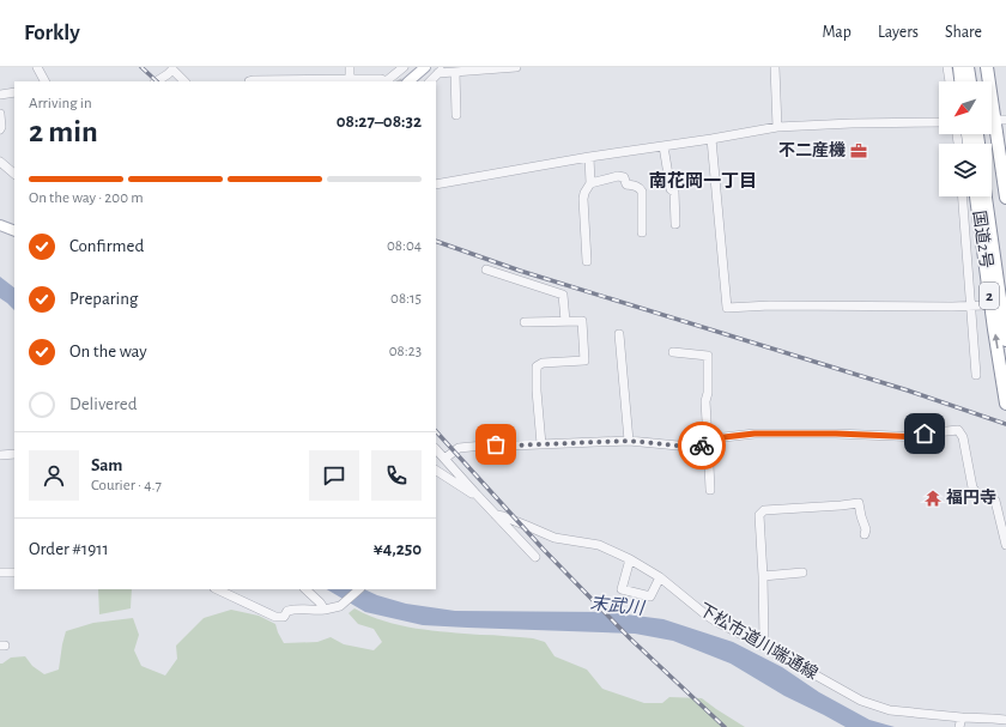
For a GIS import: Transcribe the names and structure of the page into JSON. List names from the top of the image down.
{
  "streets": {
    "highway": ["国道2号", "2"],
    "street": ["下松市道川端通線"]
  },
  "districts": ["南花岡一丁目"],
  "water": ["末武川"],
  "places": {
    "office": ["不二産機"],
    "temple": ["福円寺"]
  },
  "north": "bottom left",
  "page": {
    "header": "Forkly",
    "nav": ["Map", "Layers", "Share"],
    "heading": ["2 min", "Arriving in", "08:27–08:32"],
    "panel": [
      "Sam",
      "Courier · 4.7",
      "Order #1911",
      "¥4,250"
    ],
    "bar": "On the way · 200 m",
    "list": [
      ["Confirmed", "08:04"],
      ["Preparing", "08:15"],
      ["On the way", "08:23"],
      "Delivered"
    ]
  }
}
